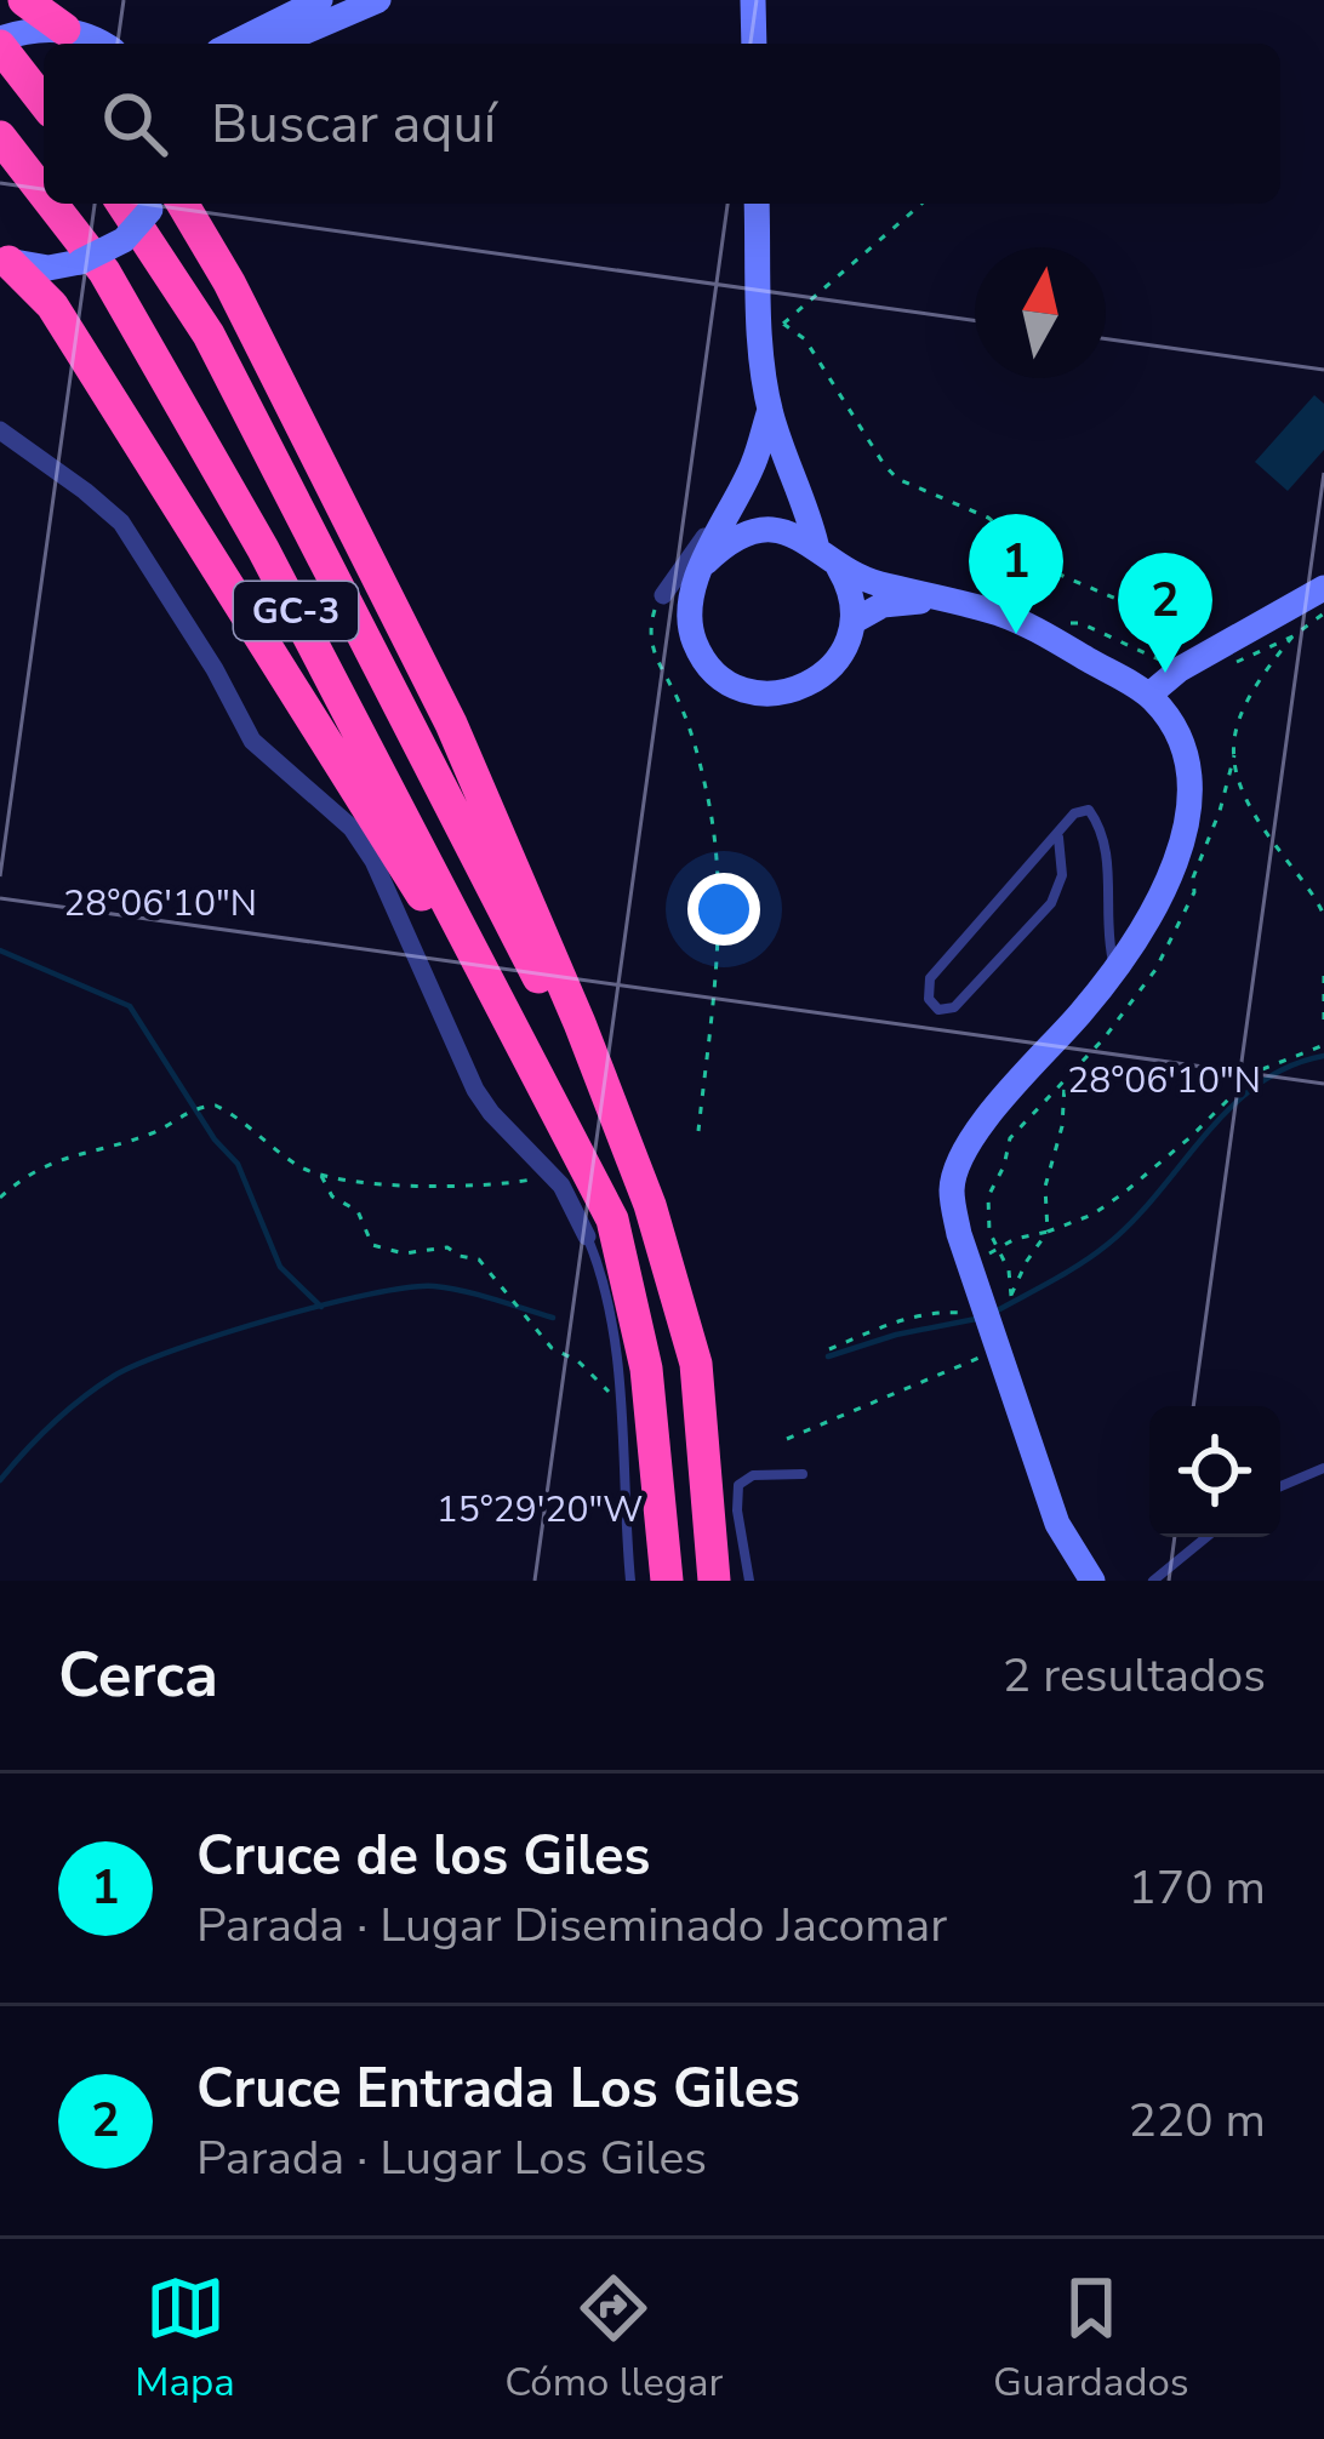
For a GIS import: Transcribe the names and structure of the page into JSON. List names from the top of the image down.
{
  "streets": {
    "highway": ["GC-3"]
  },
  "north": "top",
  "page": {
    "search": "Buscar aquí",
    "pins": ["1", "2"],
    "heading": ["Cerca", "2 resultados"],
    "list": [
      {
        "mark": "1",
        "name": "Cruce de los Giles",
        "note": "Parada · Lugar Diseminado Jacomar",
        "value": "170 m"
      },
      {
        "mark": "2",
        "name": "Cruce Entrada Los Giles",
        "note": "Parada · Lugar Los Giles",
        "value": "220 m"
      }
    ],
    "nav": ["Mapa", "Cómo llegar", "Guardados"]
  },
  "coordinates": ["28°06'10\"N", "15°29'20\"W"]
}
